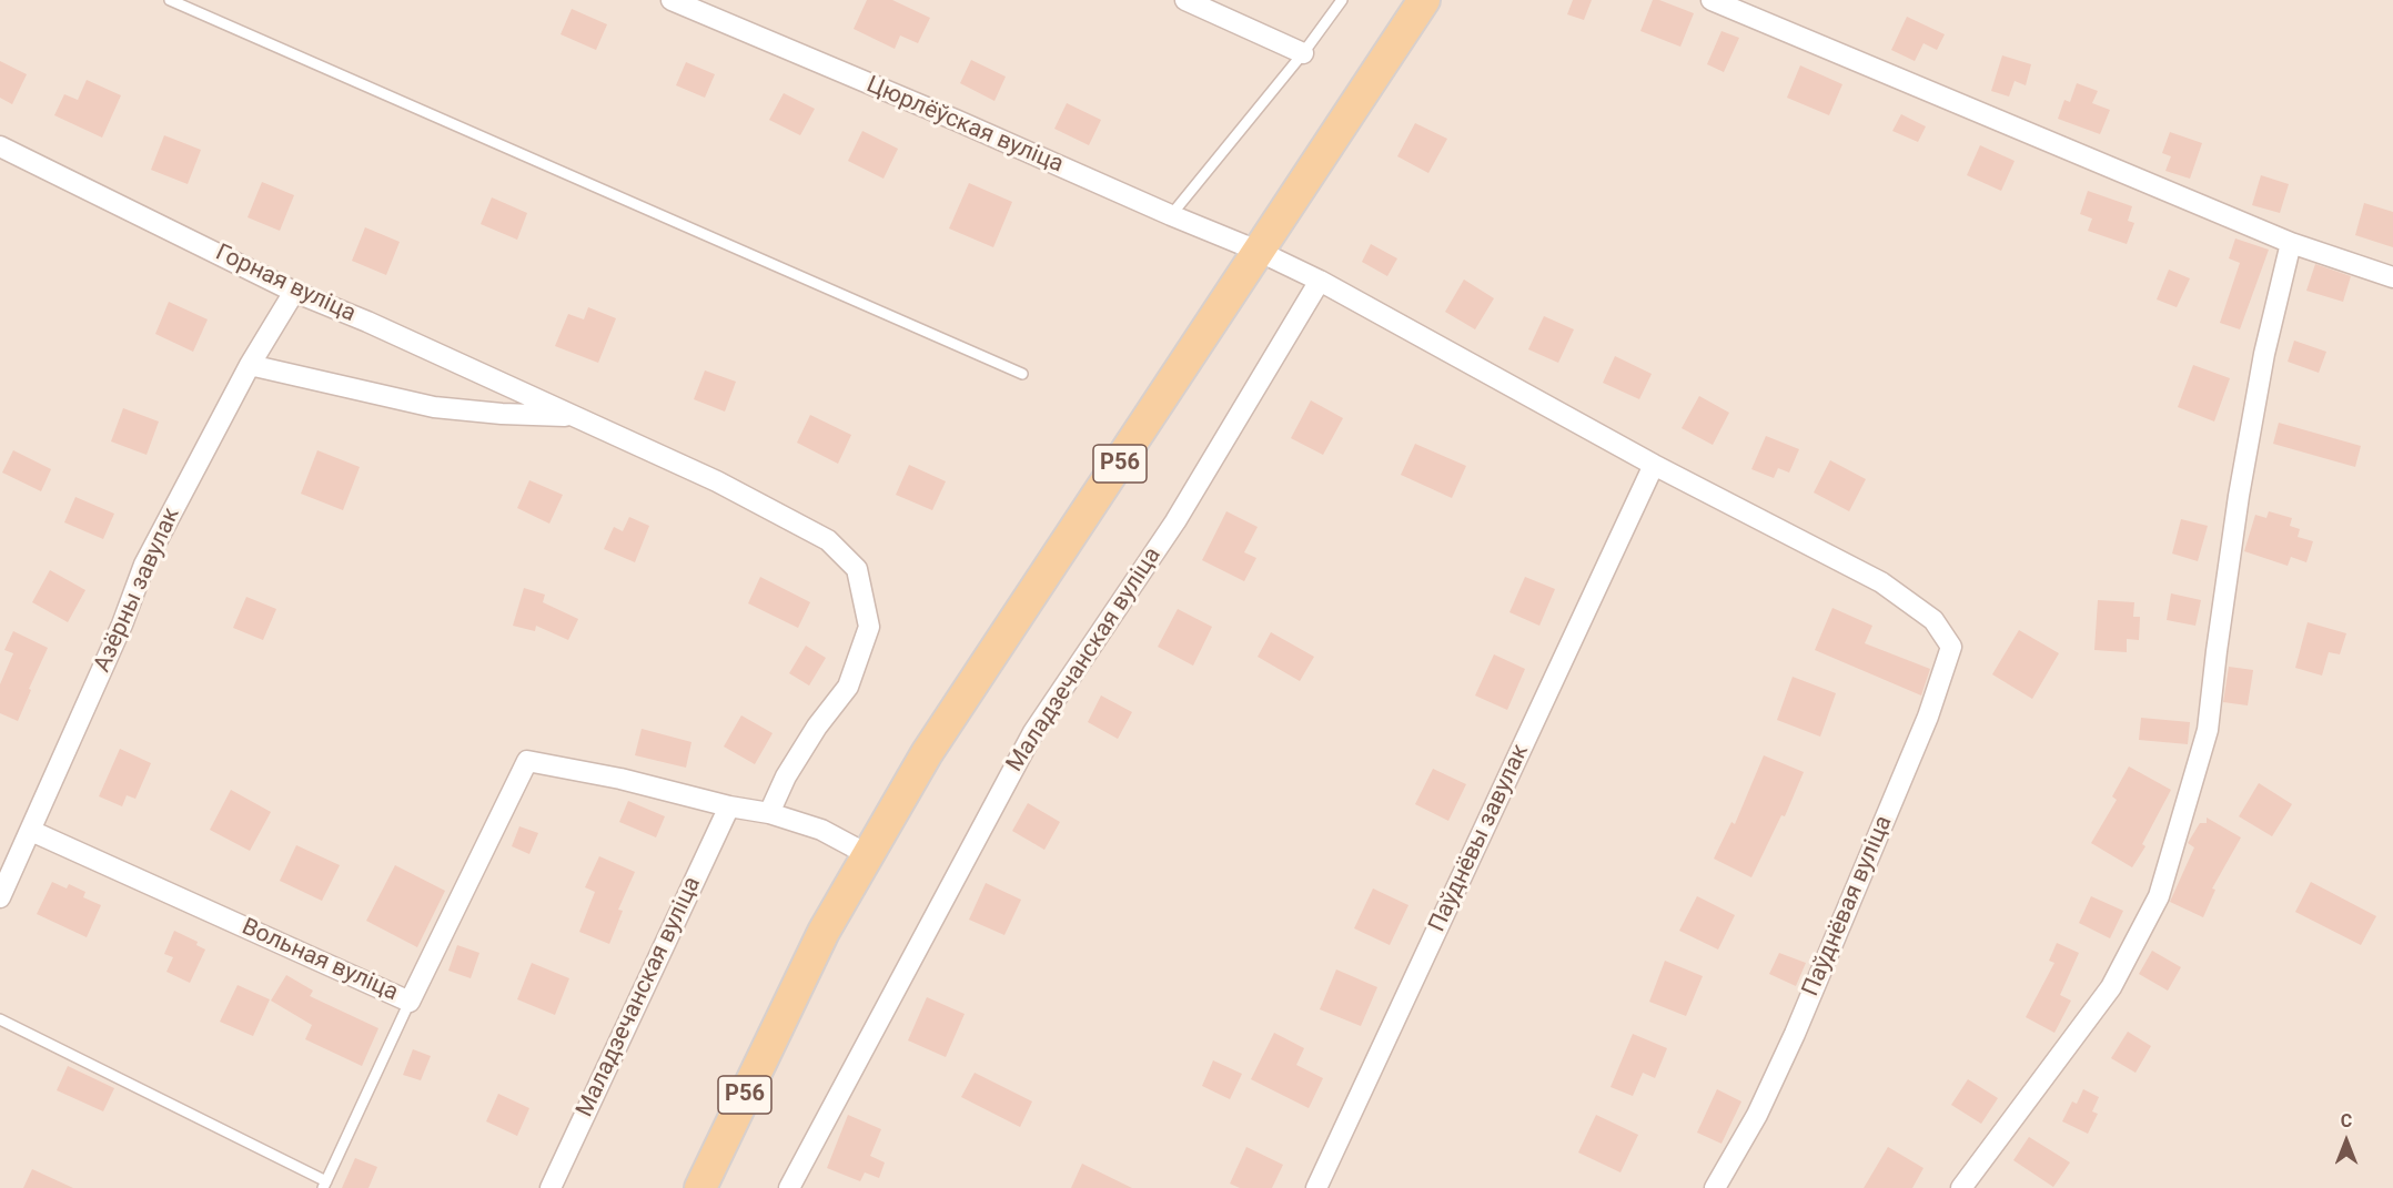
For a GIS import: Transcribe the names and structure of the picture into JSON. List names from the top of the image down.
{
  "streets": {
    "main road": ["Р56"],
    "street": [
      "Цюрлёўская вуліца",
      "Горная вуліца",
      "Азёрны завулак",
      "Маладзечанская вуліца",
      "Паўднёвы завулак",
      "Паўднёвая вуліца",
      "Вольная вуліца"
    ]
  },
  "crossings": [
    ["Цюрлёўская вуліца", "Р56"],
    ["Цюрлёўская вуліца", "Маладзечанская вуліца"],
    ["Цюрлёўская вуліца", "Паўднёвы завулак"],
    ["Цюрлёўская вуліца", "Паўднёвая вуліца"],
    ["Горная вуліца", "Азёрны завулак"],
    ["Азёрны завулак", "Вольная вуліца"],
    ["Маладзечанская вуліца", "Вольная вуліца"]
  ],
  "north": "top"
}
